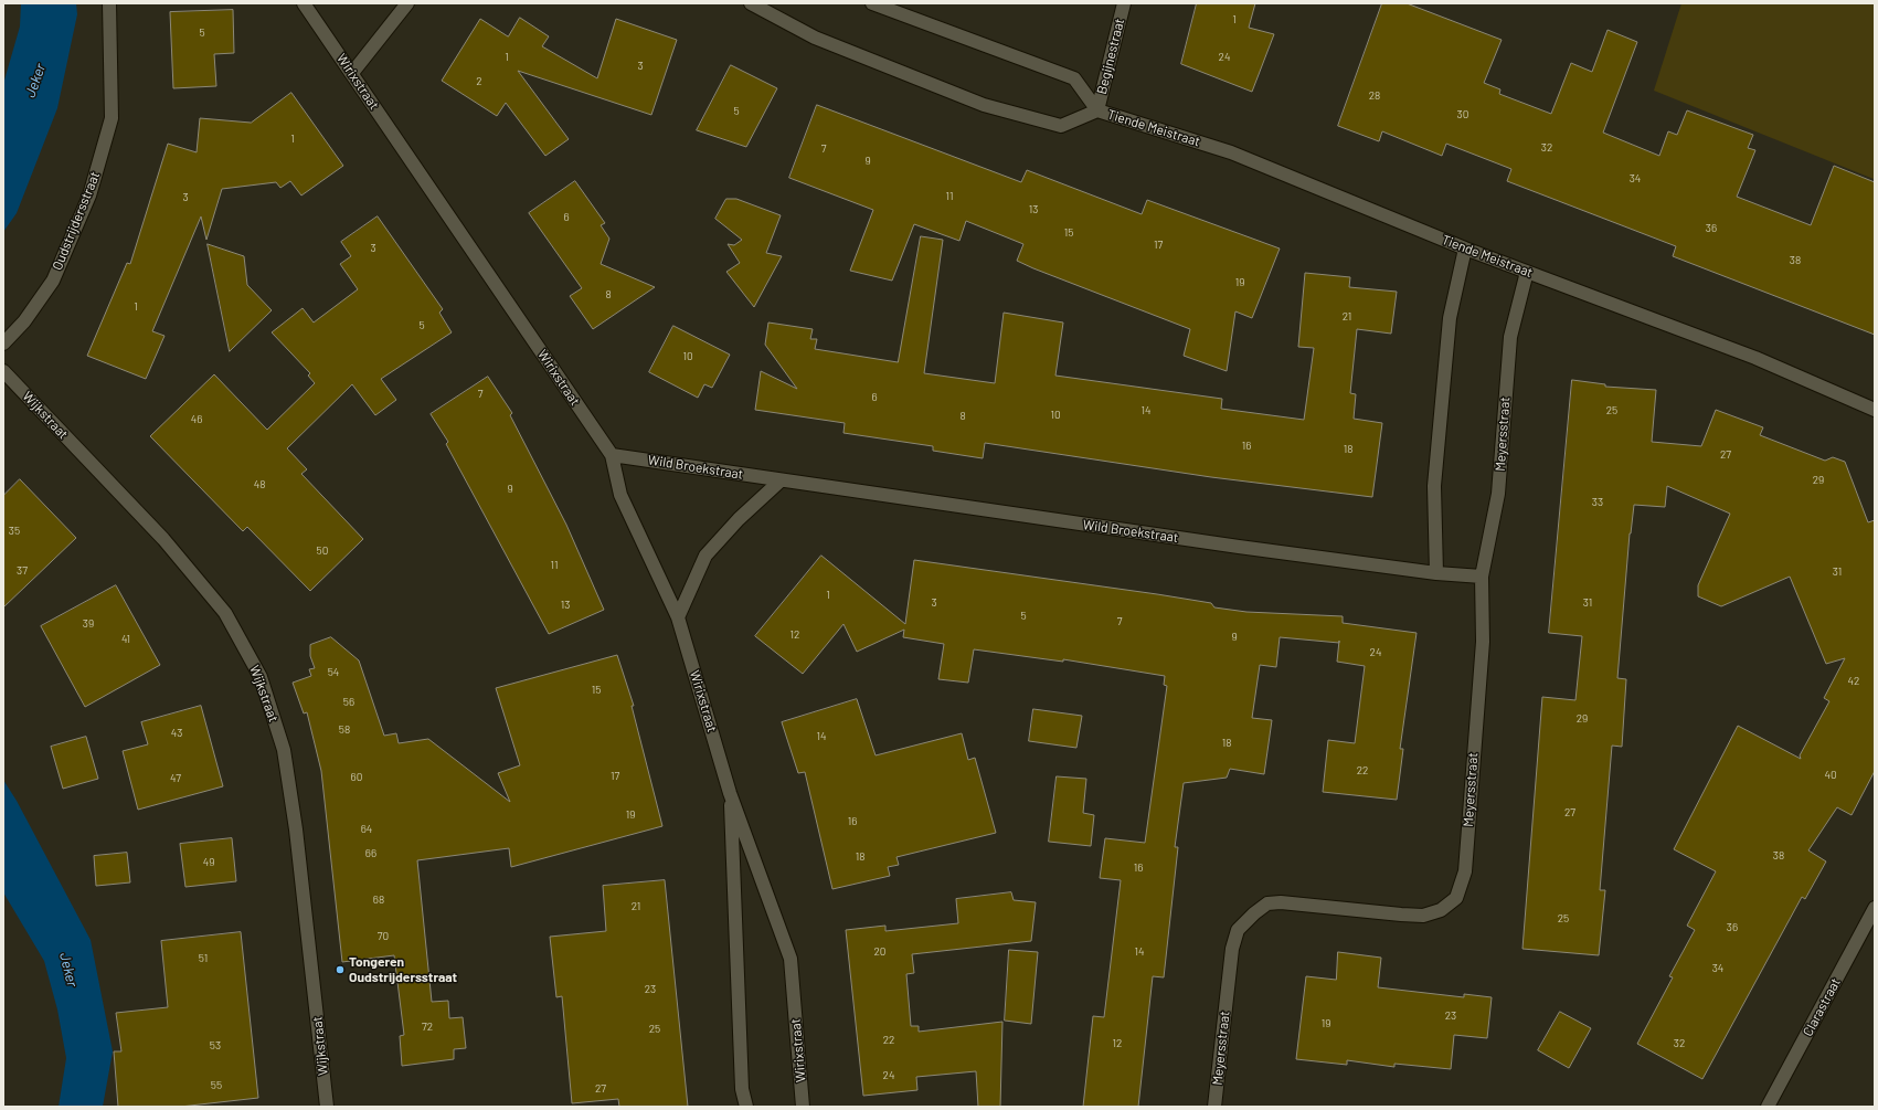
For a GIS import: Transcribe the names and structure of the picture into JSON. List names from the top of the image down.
{
  "streets": {
    "street": [
      "Begijnestraat",
      "Wirixstraat",
      "Tiende Meistraat",
      "Oudstrijdersstraat",
      "Wijkstraat",
      "Meyersstraat",
      "Wild Broekstraat",
      "Clarastraat"
    ]
  },
  "crossings": [
    ["Begijnestraat", "Tiende Meistraat"],
    ["Wirixstraat", "Wild Broekstraat"],
    ["Tiende Meistraat", "Meyersstraat"],
    ["Meyersstraat", "Wild Broekstraat"]
  ],
  "water": ["Jeker"],
  "places": ["Tongeren Oudstrijdersstraat"],
  "house_numbers": [
    "1",
    "5",
    "1",
    "24",
    "3",
    "2",
    "28",
    "5",
    "30",
    "1",
    "32",
    "7",
    "9",
    "34",
    "11",
    "3",
    "13",
    "6",
    "36",
    "15",
    "17",
    "3",
    "38",
    "19",
    "8",
    "1",
    "21",
    "5",
    "10",
    "7",
    "6",
    "14",
    "25",
    "10",
    "8",
    "46",
    "16",
    "18",
    "27",
    "29",
    "48",
    "9",
    "33",
    "35",
    "50",
    "11",
    "37",
    "31",
    "1",
    "3",
    "31",
    "13",
    "5",
    "7",
    "39",
    "12",
    "9",
    "41",
    "24",
    "54",
    "42",
    "15",
    "56",
    "29",
    "58",
    "43",
    "14",
    "18",
    "22",
    "40",
    "17",
    "60",
    "47",
    "27",
    "19",
    "16",
    "64",
    "66",
    "38",
    "18",
    "49",
    "16",
    "68",
    "21",
    "25",
    "36",
    "70",
    "20",
    "14",
    "51",
    "34",
    "23",
    "23",
    "19",
    "72",
    "25",
    "22",
    "12",
    "32",
    "53",
    "24",
    "55",
    "27"
  ]
}
